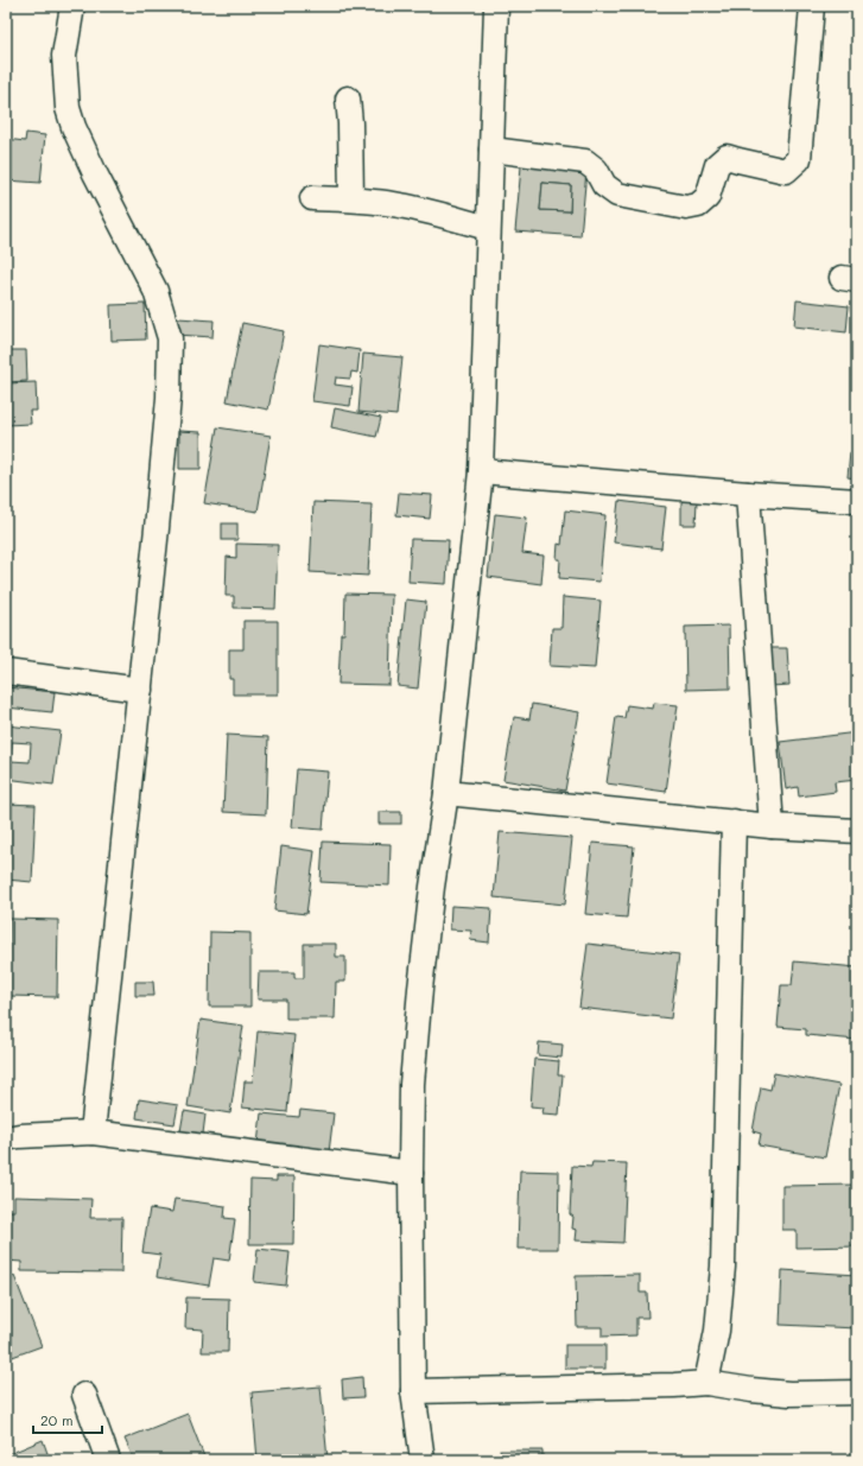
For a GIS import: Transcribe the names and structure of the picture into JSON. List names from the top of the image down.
{
  "scale_bar": "20 m"
}
